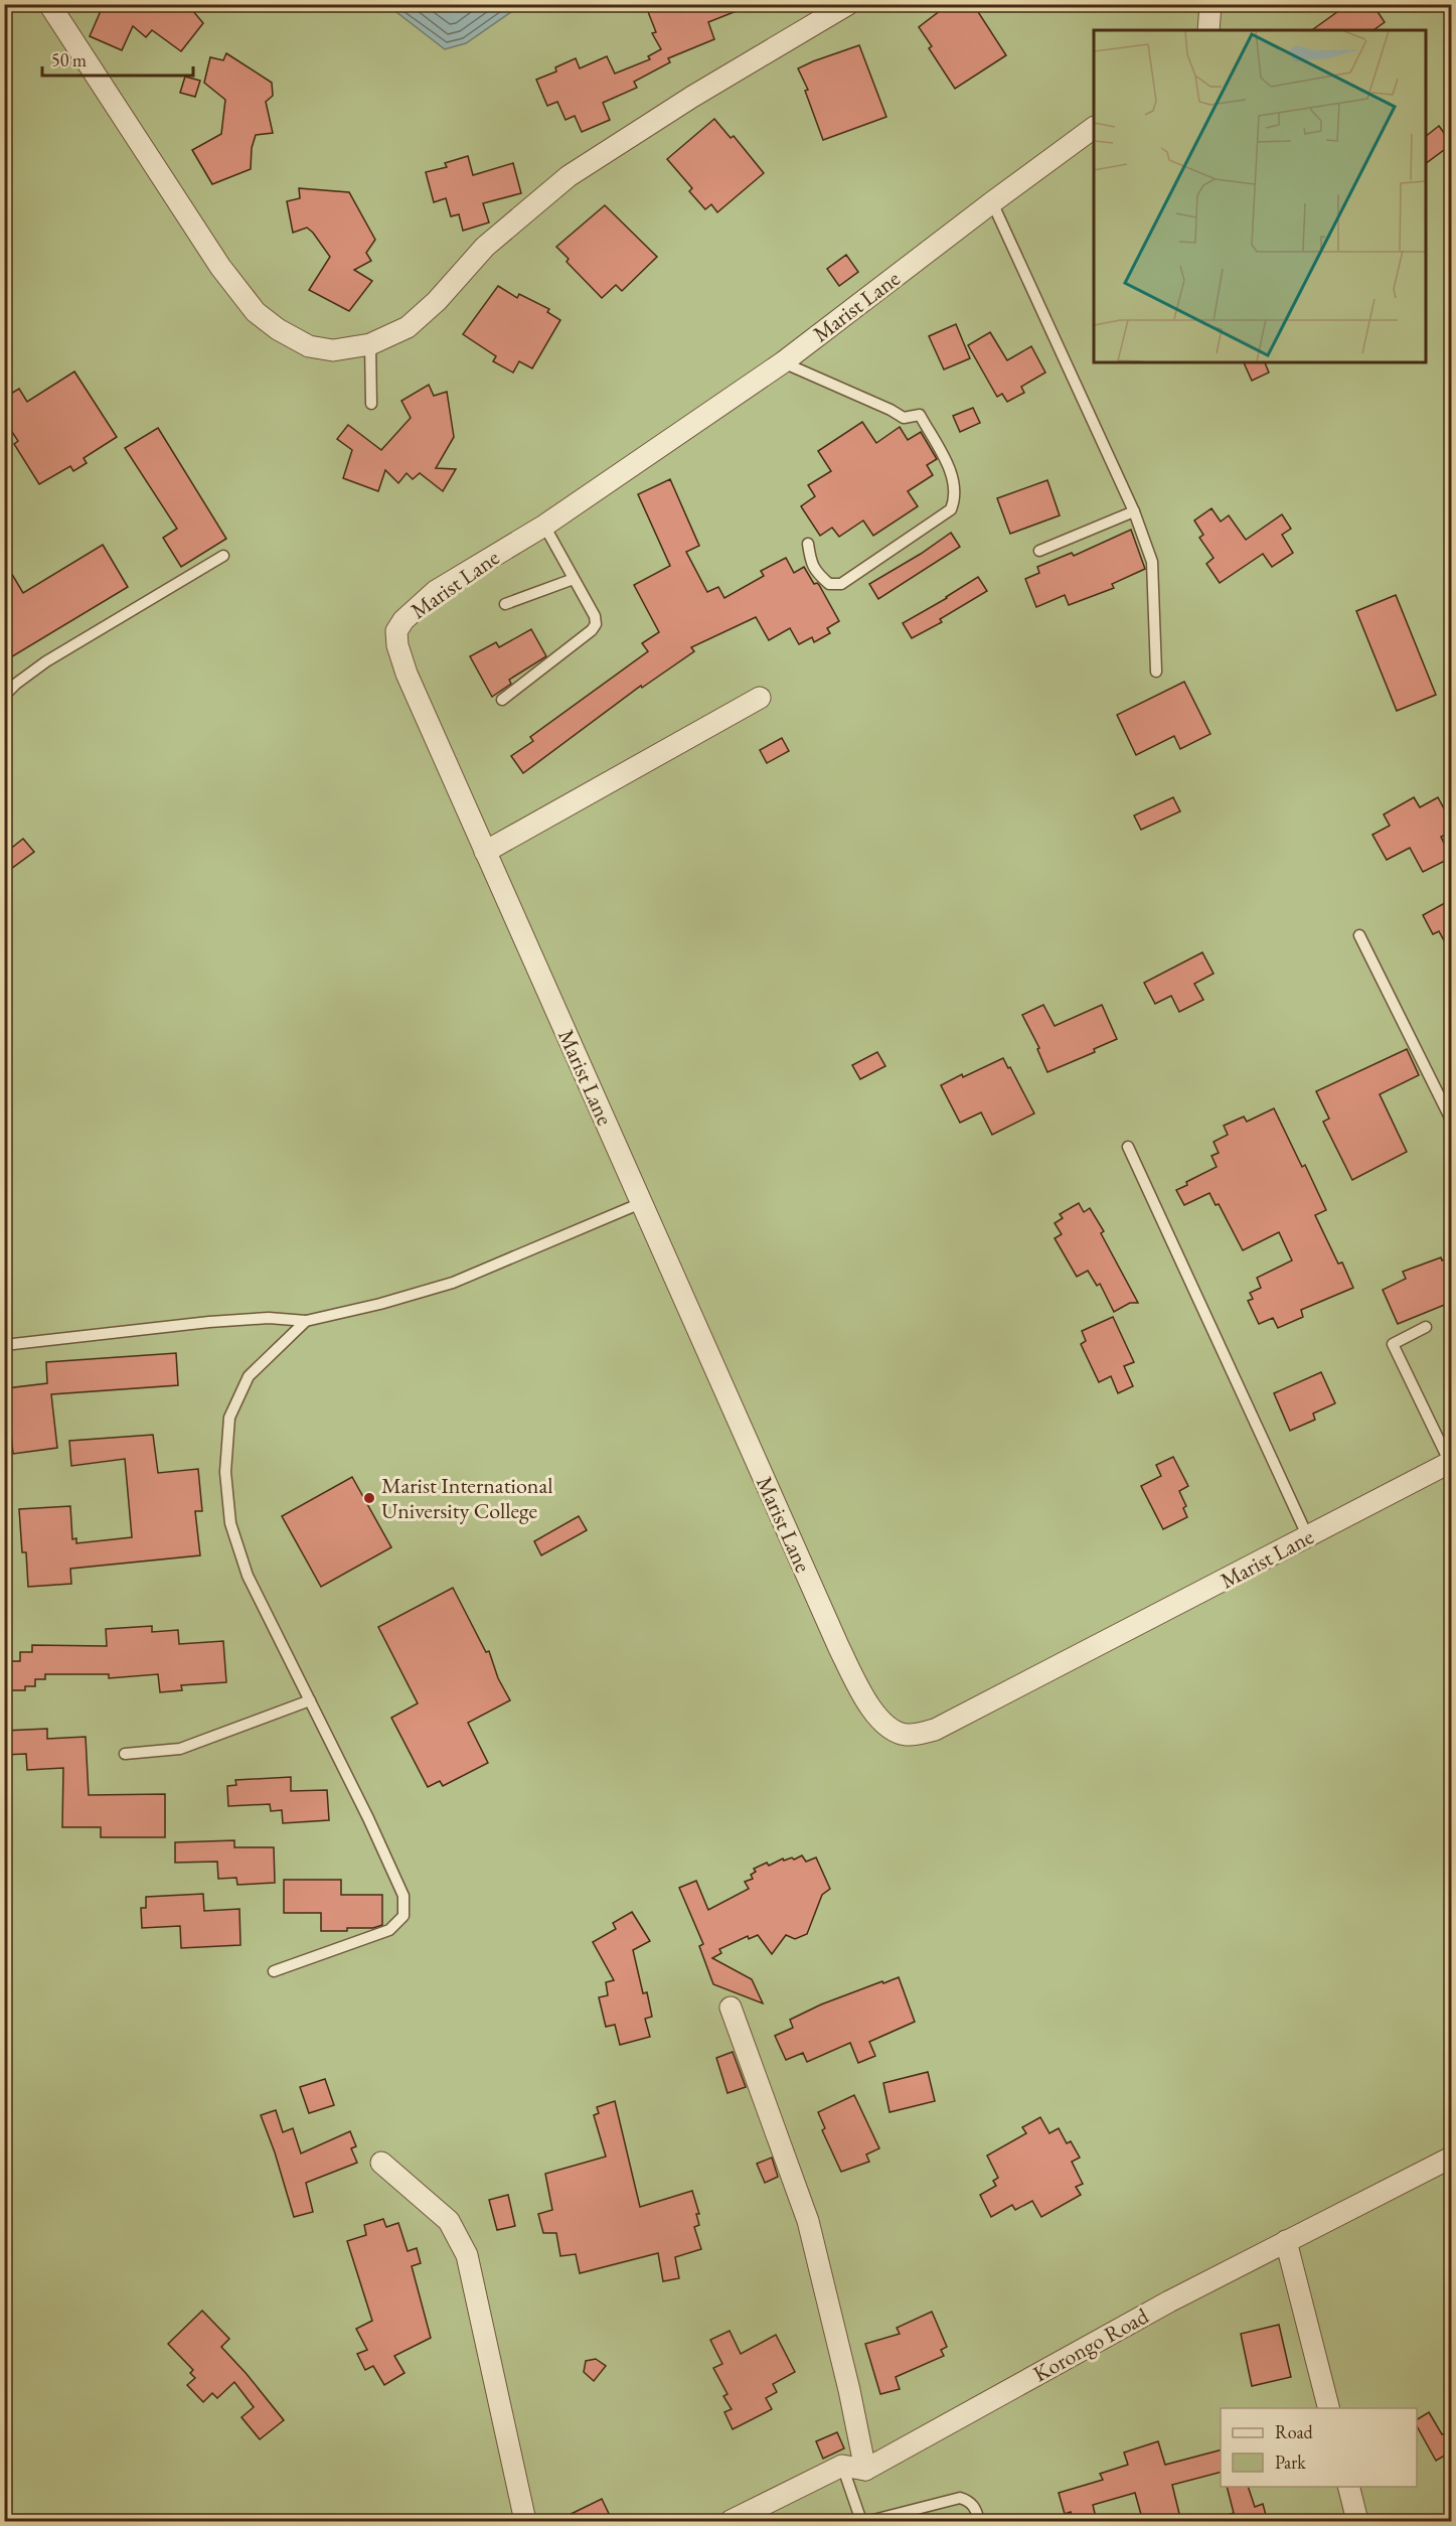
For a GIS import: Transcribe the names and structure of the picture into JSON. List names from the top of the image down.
{
  "streets": {
    "street": ["Marist Lane", "Korongo Road"]
  },
  "places": ["Marist International University College"],
  "legend": ["Road", "Park"],
  "scale_bar": "50 m"
}
